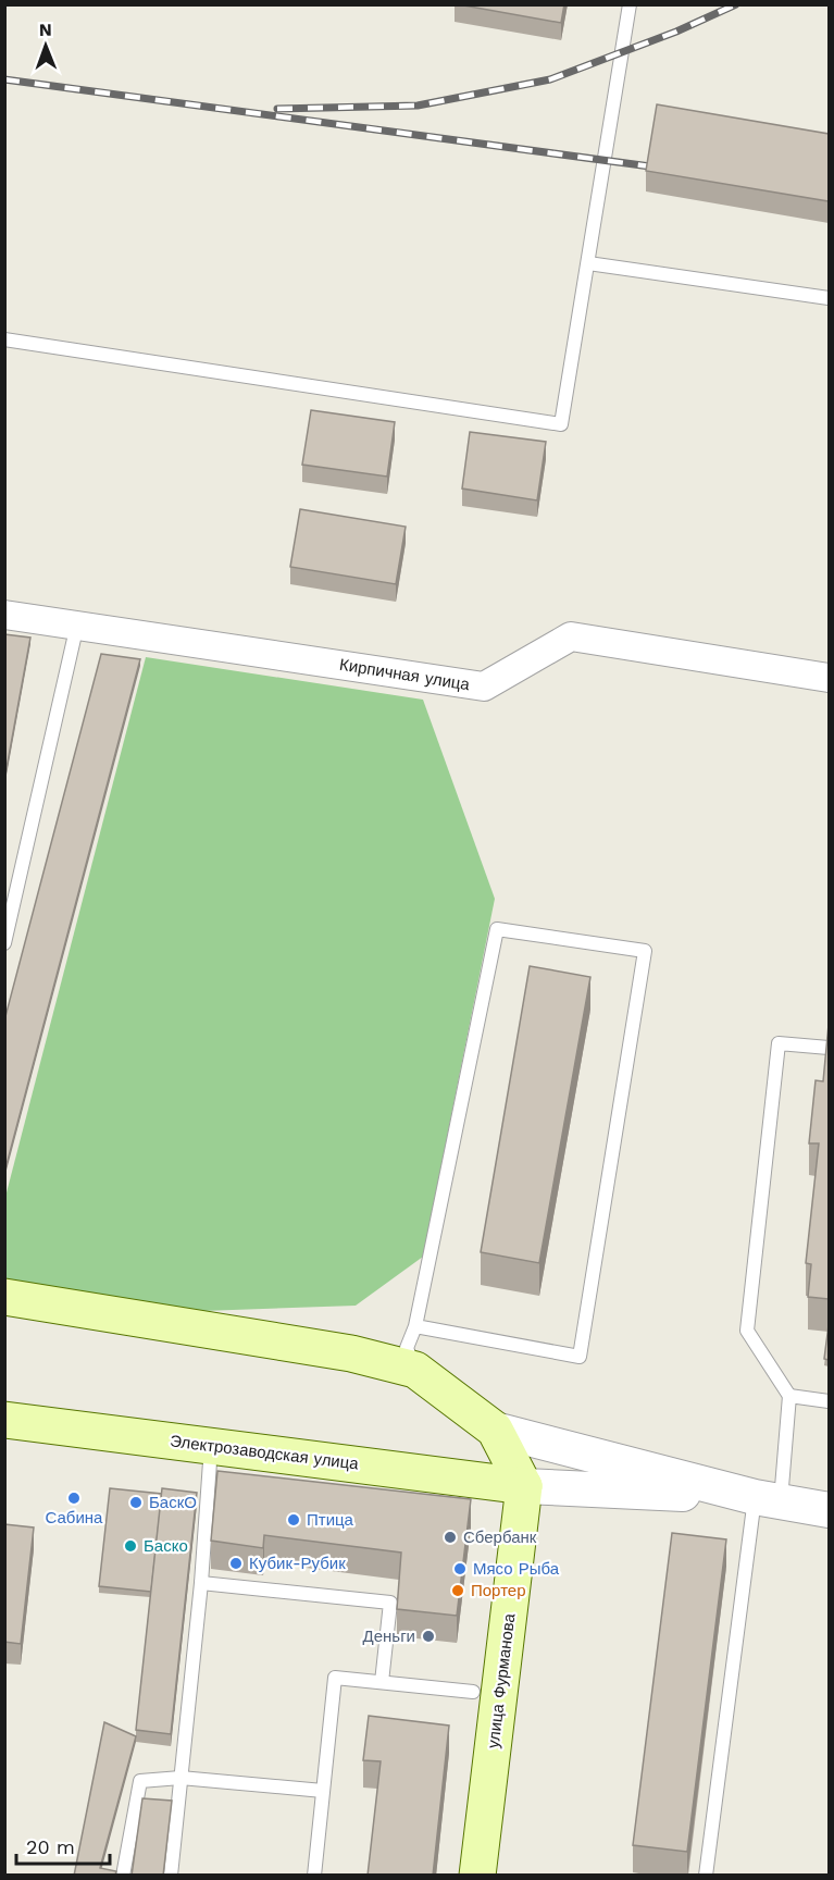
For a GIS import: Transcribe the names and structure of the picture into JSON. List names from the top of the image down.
{
  "streets": {
    "main road": ["Электрозаводская улица", "улица Фурманова"],
    "street": ["Кирпичная улица"]
  },
  "crossings": [
    ["Электрозаводская улица", "улица Фурманова"]
  ],
  "places": [
    "Сабина",
    "БаскО",
    "Птица",
    "Сбербанк",
    "Баско",
    "Кубик-Рубик",
    "Мясо Рыба",
    "Портер",
    "Деньги"
  ],
  "scale_bar": "20 m",
  "north": "top"
}
